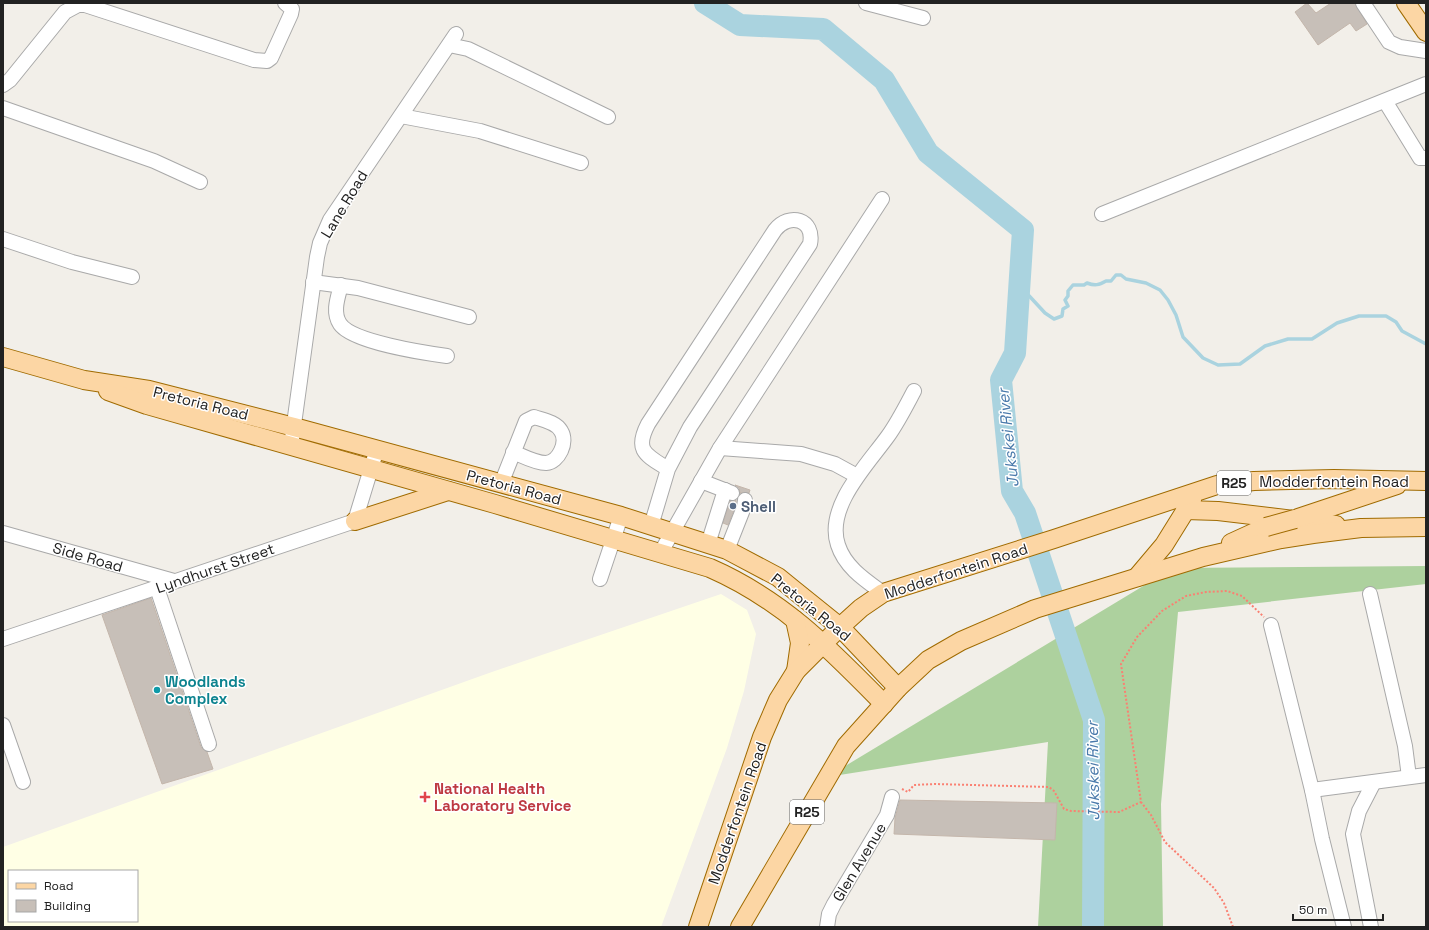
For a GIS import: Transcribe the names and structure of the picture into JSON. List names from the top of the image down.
{
  "streets": {
    "main road": ["Pretoria Road", "Modderfontein Road", "R25"],
    "street": [
      "Lane Road",
      "Side Road",
      "Lyndhurst Street",
      "Glen Avenue"
    ]
  },
  "crossings": [
    ["Lane Road", "Pretoria Road"],
    ["Pretoria Road", "Modderfontein Road"],
    ["Pretoria Road", "R25"],
    ["Modderfontein Road", "R25"],
    ["Side Road", "Lyndhurst Street"]
  ],
  "water": ["Jukskei River"],
  "places": {
    "other": ["Shell", "Woodlands Complex"],
    "health": ["National Health Laboratory Service"]
  },
  "legend": ["Road", "Building"],
  "scale_bar": "50 m"
}
